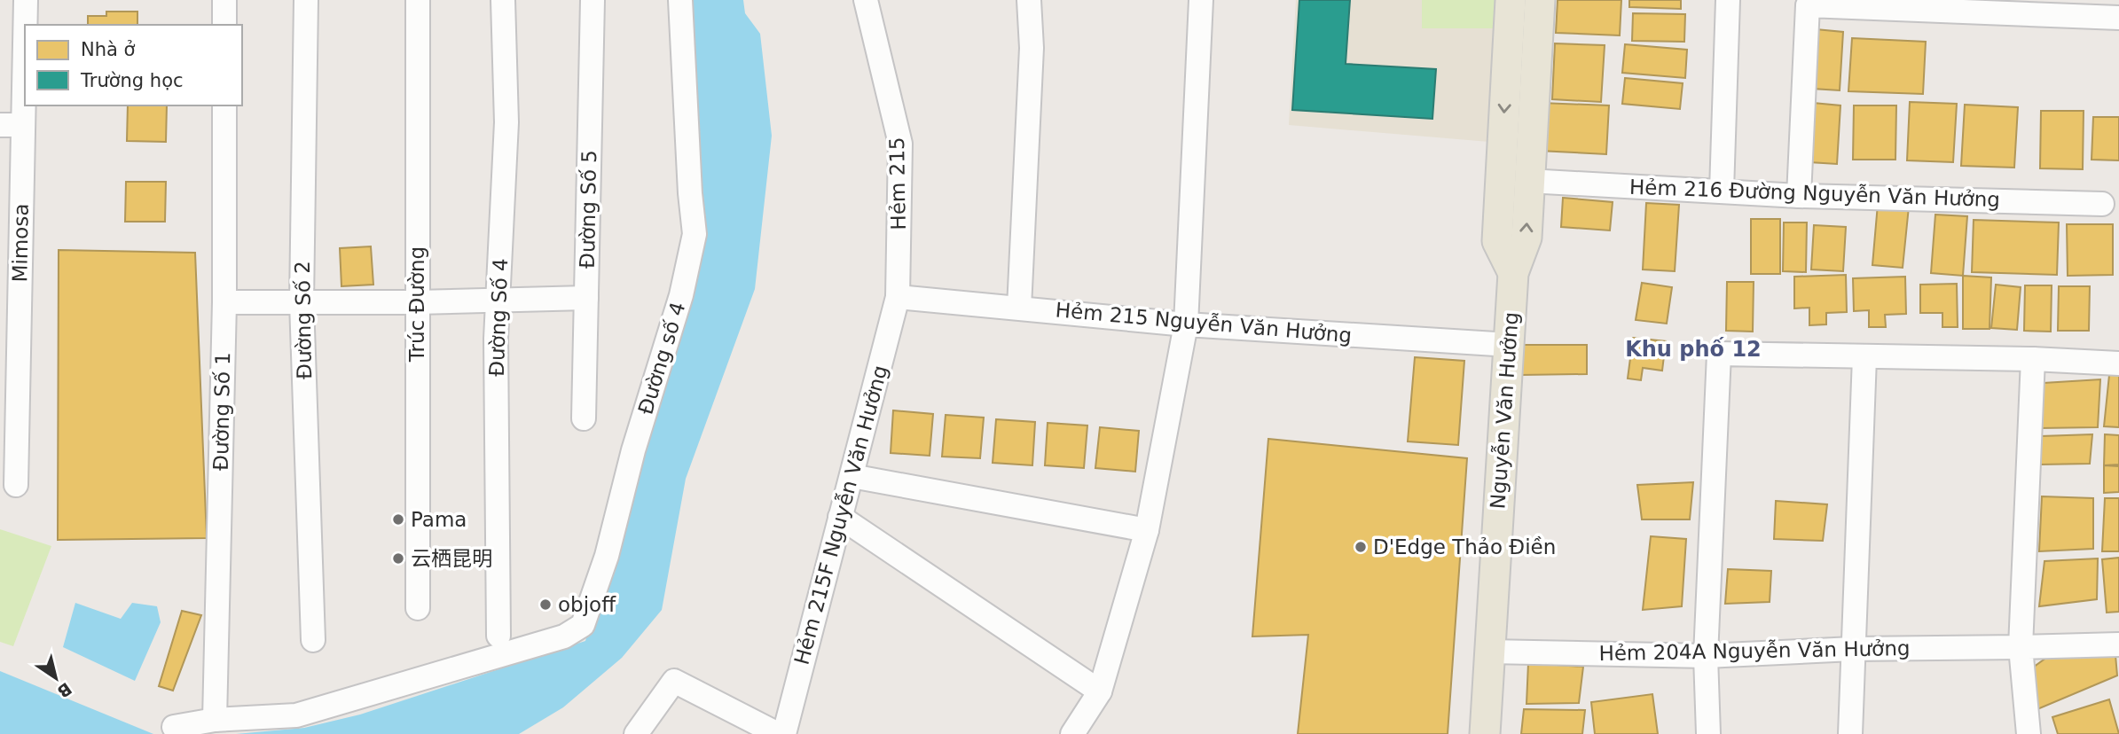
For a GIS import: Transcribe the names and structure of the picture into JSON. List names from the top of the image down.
{
  "streets": {
    "main road": ["Nguyễn Văn Hưởng"],
    "street": [
      "Hẻm 215",
      "Hẻm 216 Đường Nguyễn Văn Hưởng",
      "Đường Số 5",
      "Mimosa",
      "Trúc Đường",
      "Đường Số 4",
      "Đường Số 2",
      "Hẻm 215 Nguyễn Văn Hưởng",
      "Đường số 4",
      "Đường Số 1",
      "Hẻm 215F Nguyễn Văn Hưởng",
      "Hẻm 204A Nguyễn Văn Hưởng"
    ]
  },
  "crossings": [
    ["Hẻm 215", "Hẻm 215 Nguyễn Văn Hưởng"],
    ["Hẻm 215", "Hẻm 215F Nguyễn Văn Hưởng"],
    ["Hẻm 216 Đường Nguyễn Văn Hưởng", "Nguyễn Văn Hưởng"],
    ["Đường Số 4", "Đường số 4"],
    ["Hẻm 215 Nguyễn Văn Hưởng", "Nguyễn Văn Hưởng"],
    ["Hẻm 215 Nguyễn Văn Hưởng", "Hẻm 215F Nguyễn Văn Hưởng"],
    ["Nguyễn Văn Hưởng", "Hẻm 204A Nguyễn Văn Hưởng"]
  ],
  "districts": ["Khu phố 12"],
  "places": [
    "Pama",
    "D'Edge Thảo Điền",
    "云栖昆明",
    "objoff"
  ],
  "legend": ["Nhà ở", "Trường học"],
  "north": "bottom right"
}
